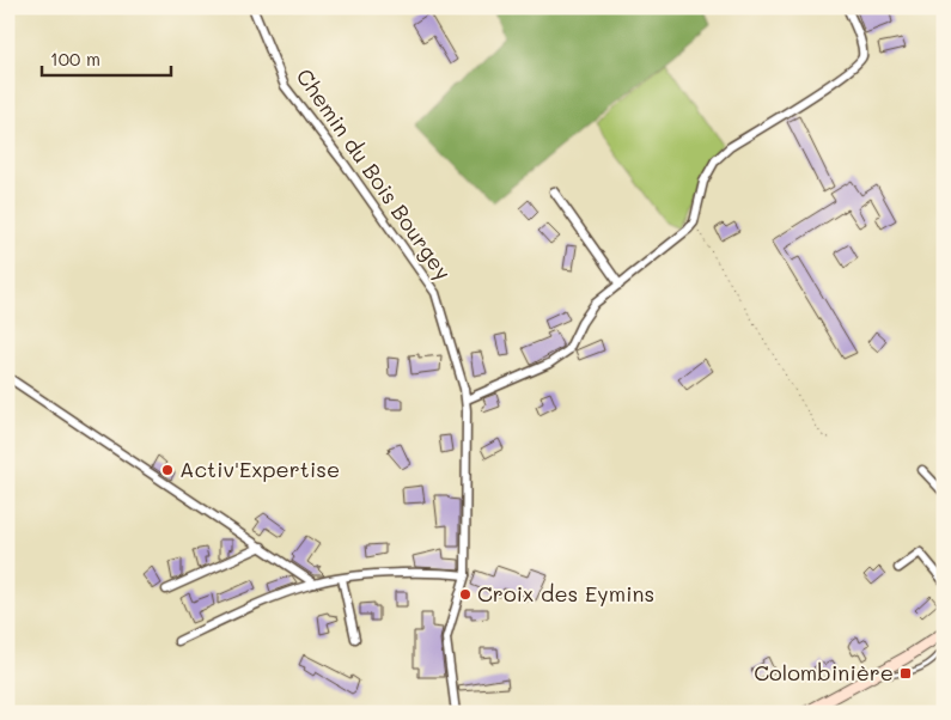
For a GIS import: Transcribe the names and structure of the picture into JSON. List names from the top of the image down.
{
  "streets": {
    "street": ["Chemin du Bois Bourgey"]
  },
  "places": {
    "other": ["Activ'Expertise", "Croix des Eymins"],
    "transit": ["Colombinière"]
  },
  "scale_bar": "100 m"
}
